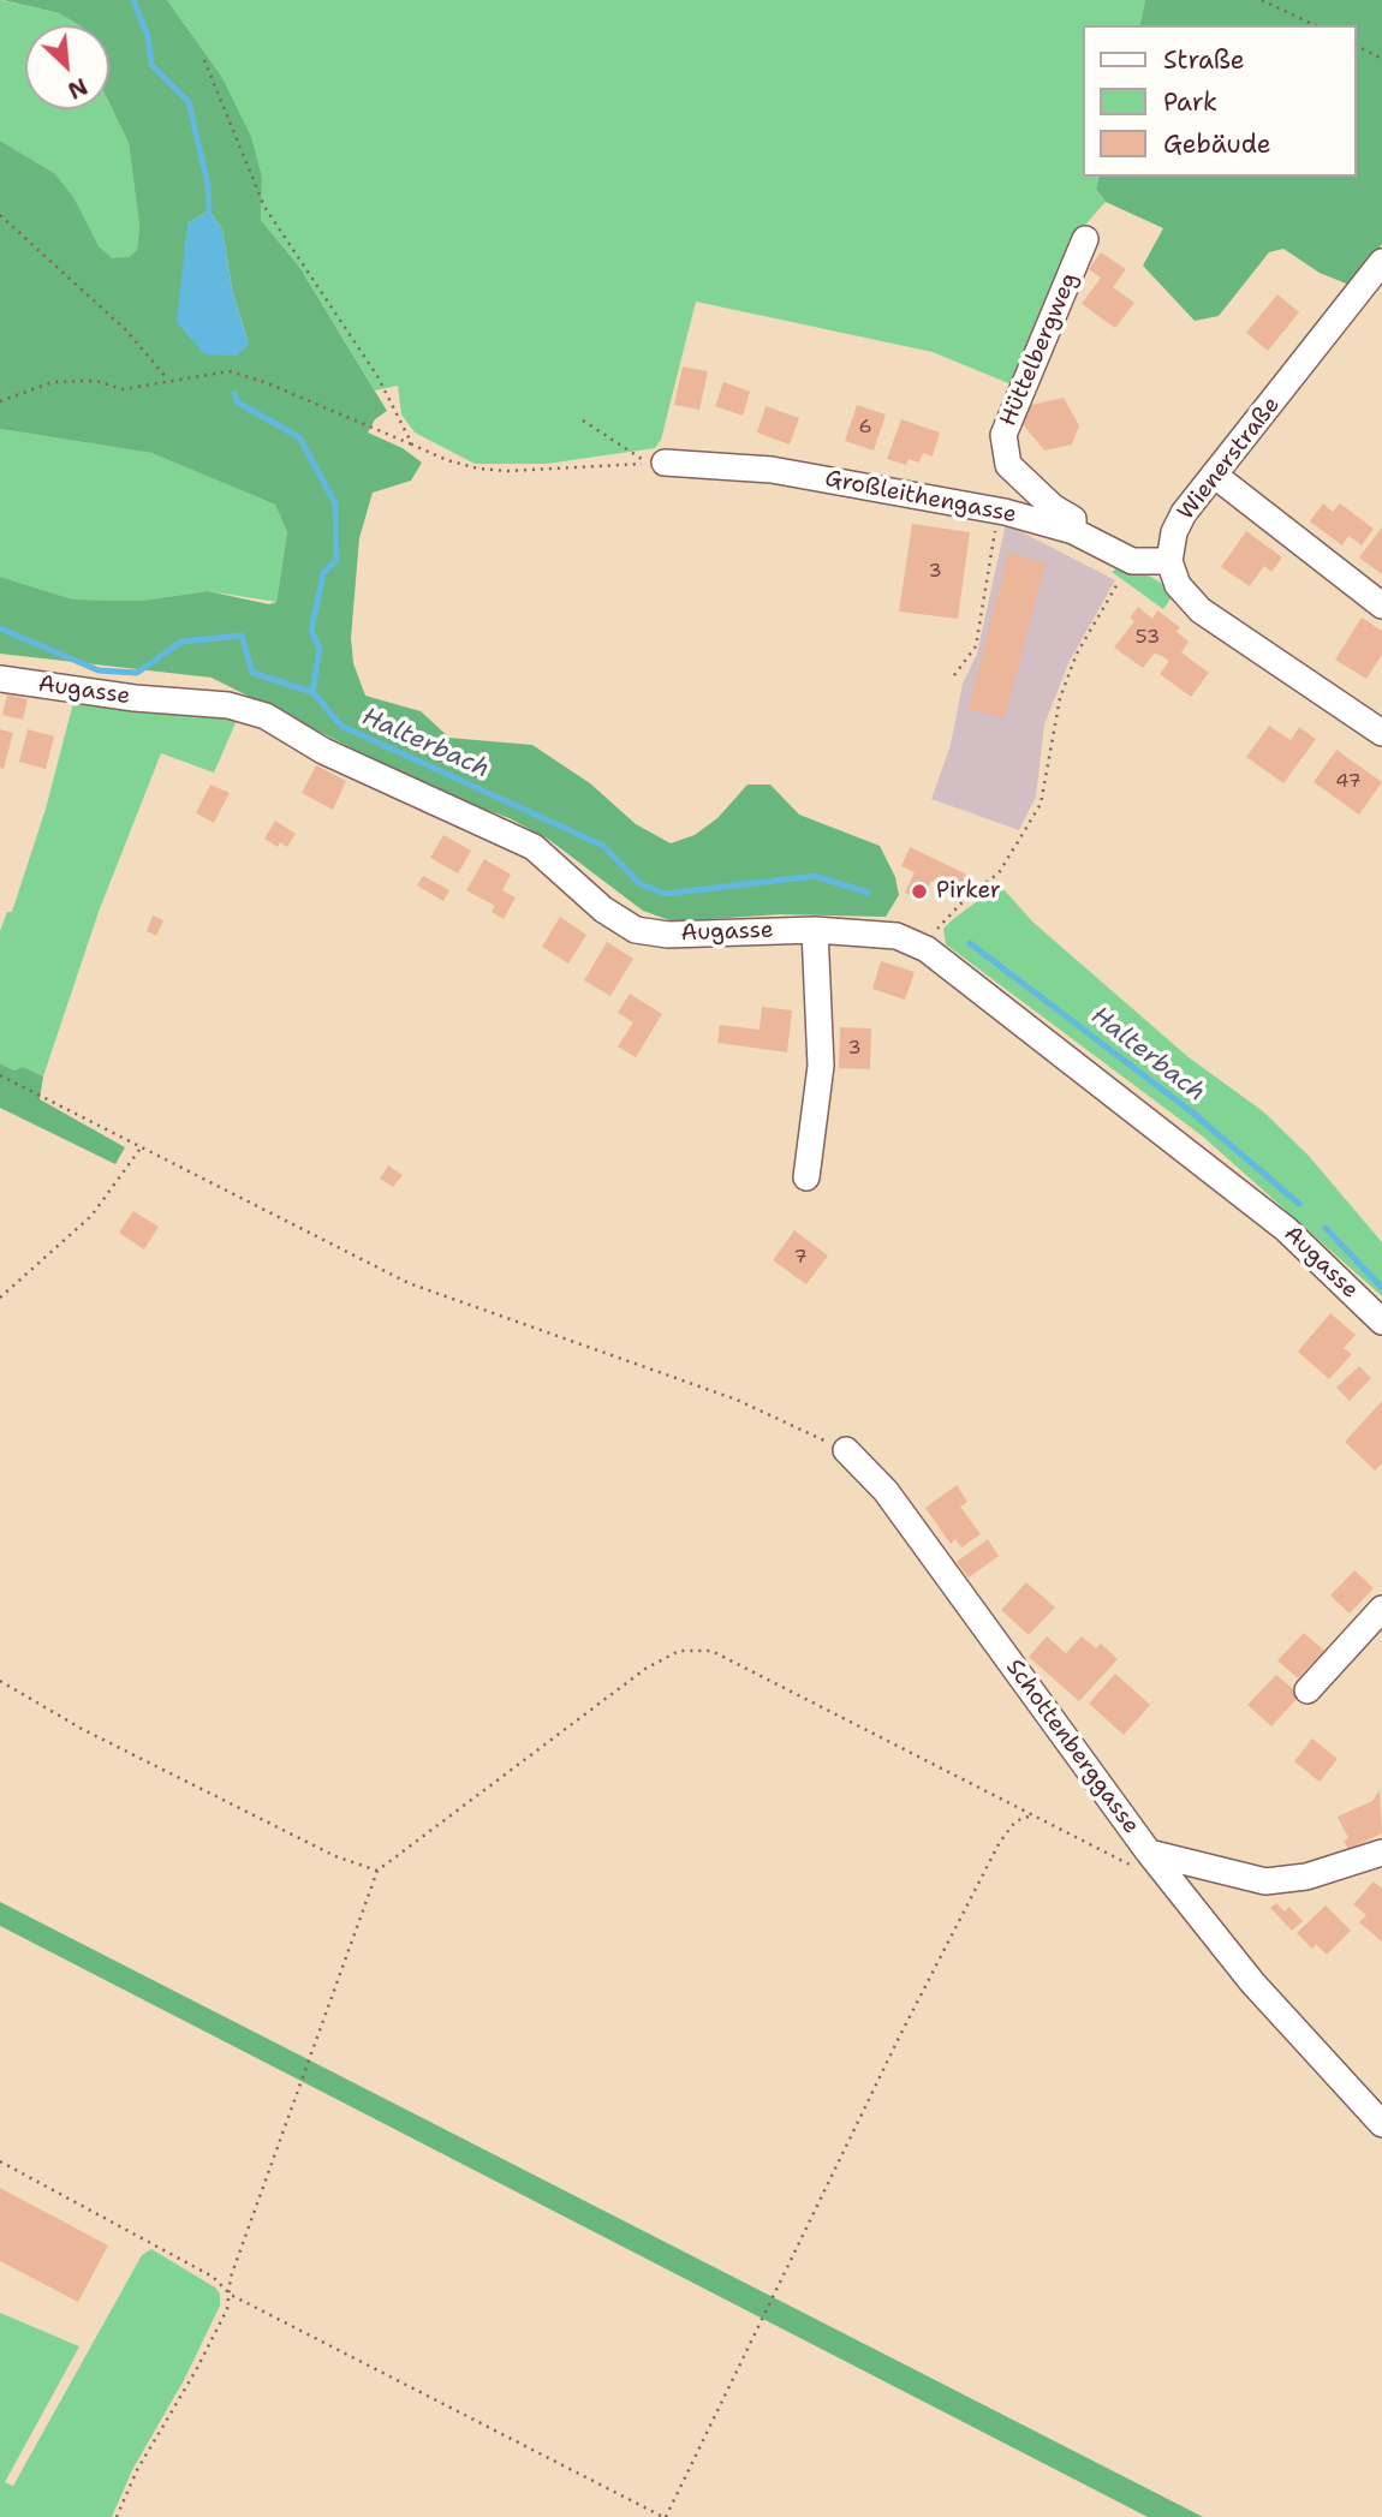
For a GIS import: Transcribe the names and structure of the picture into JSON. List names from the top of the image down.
{
  "streets": {
    "street": [
      "Hüttelbergweg",
      "Wienerstraße",
      "Großleithengasse",
      "Augasse",
      "Schottenberggasse"
    ]
  },
  "crossings": [
    ["Hüttelbergweg", "Großleithengasse"],
    ["Wienerstraße", "Großleithengasse"]
  ],
  "water": ["Halterbach"],
  "places": ["Pirker"],
  "house_numbers": [
    "6",
    "3",
    "53",
    "47",
    "3",
    "7"
  ],
  "legend": ["Straße", "Park", "Gebäude"],
  "north": "bottom right"
}
